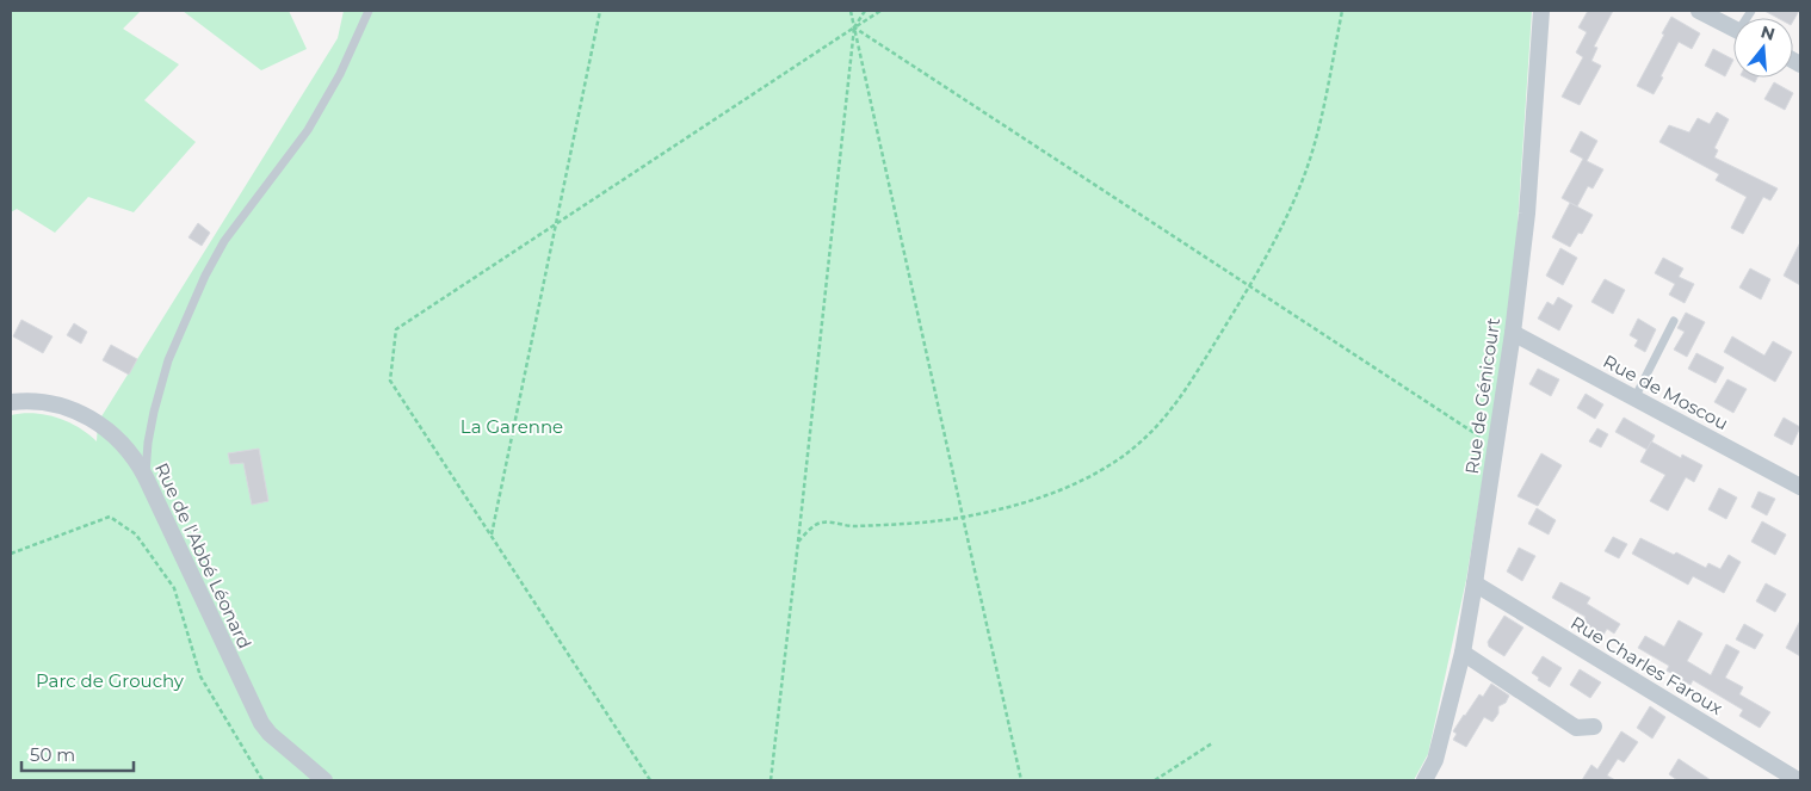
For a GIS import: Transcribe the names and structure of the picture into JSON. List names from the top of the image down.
{
  "streets": {
    "street": [
      "Rue de Moscou",
      "Rue de Génicourt",
      "Rue de l'Abbé Léonard",
      "Rue Charles Faroux"
    ]
  },
  "crossings": [
    ["Rue de Moscou", "Rue de Génicourt"],
    ["Rue de Génicourt", "Rue Charles Faroux"]
  ],
  "parks": ["La Garenne", "Parc de Grouchy"],
  "scale_bar": "50 m",
  "north": "top"
}
